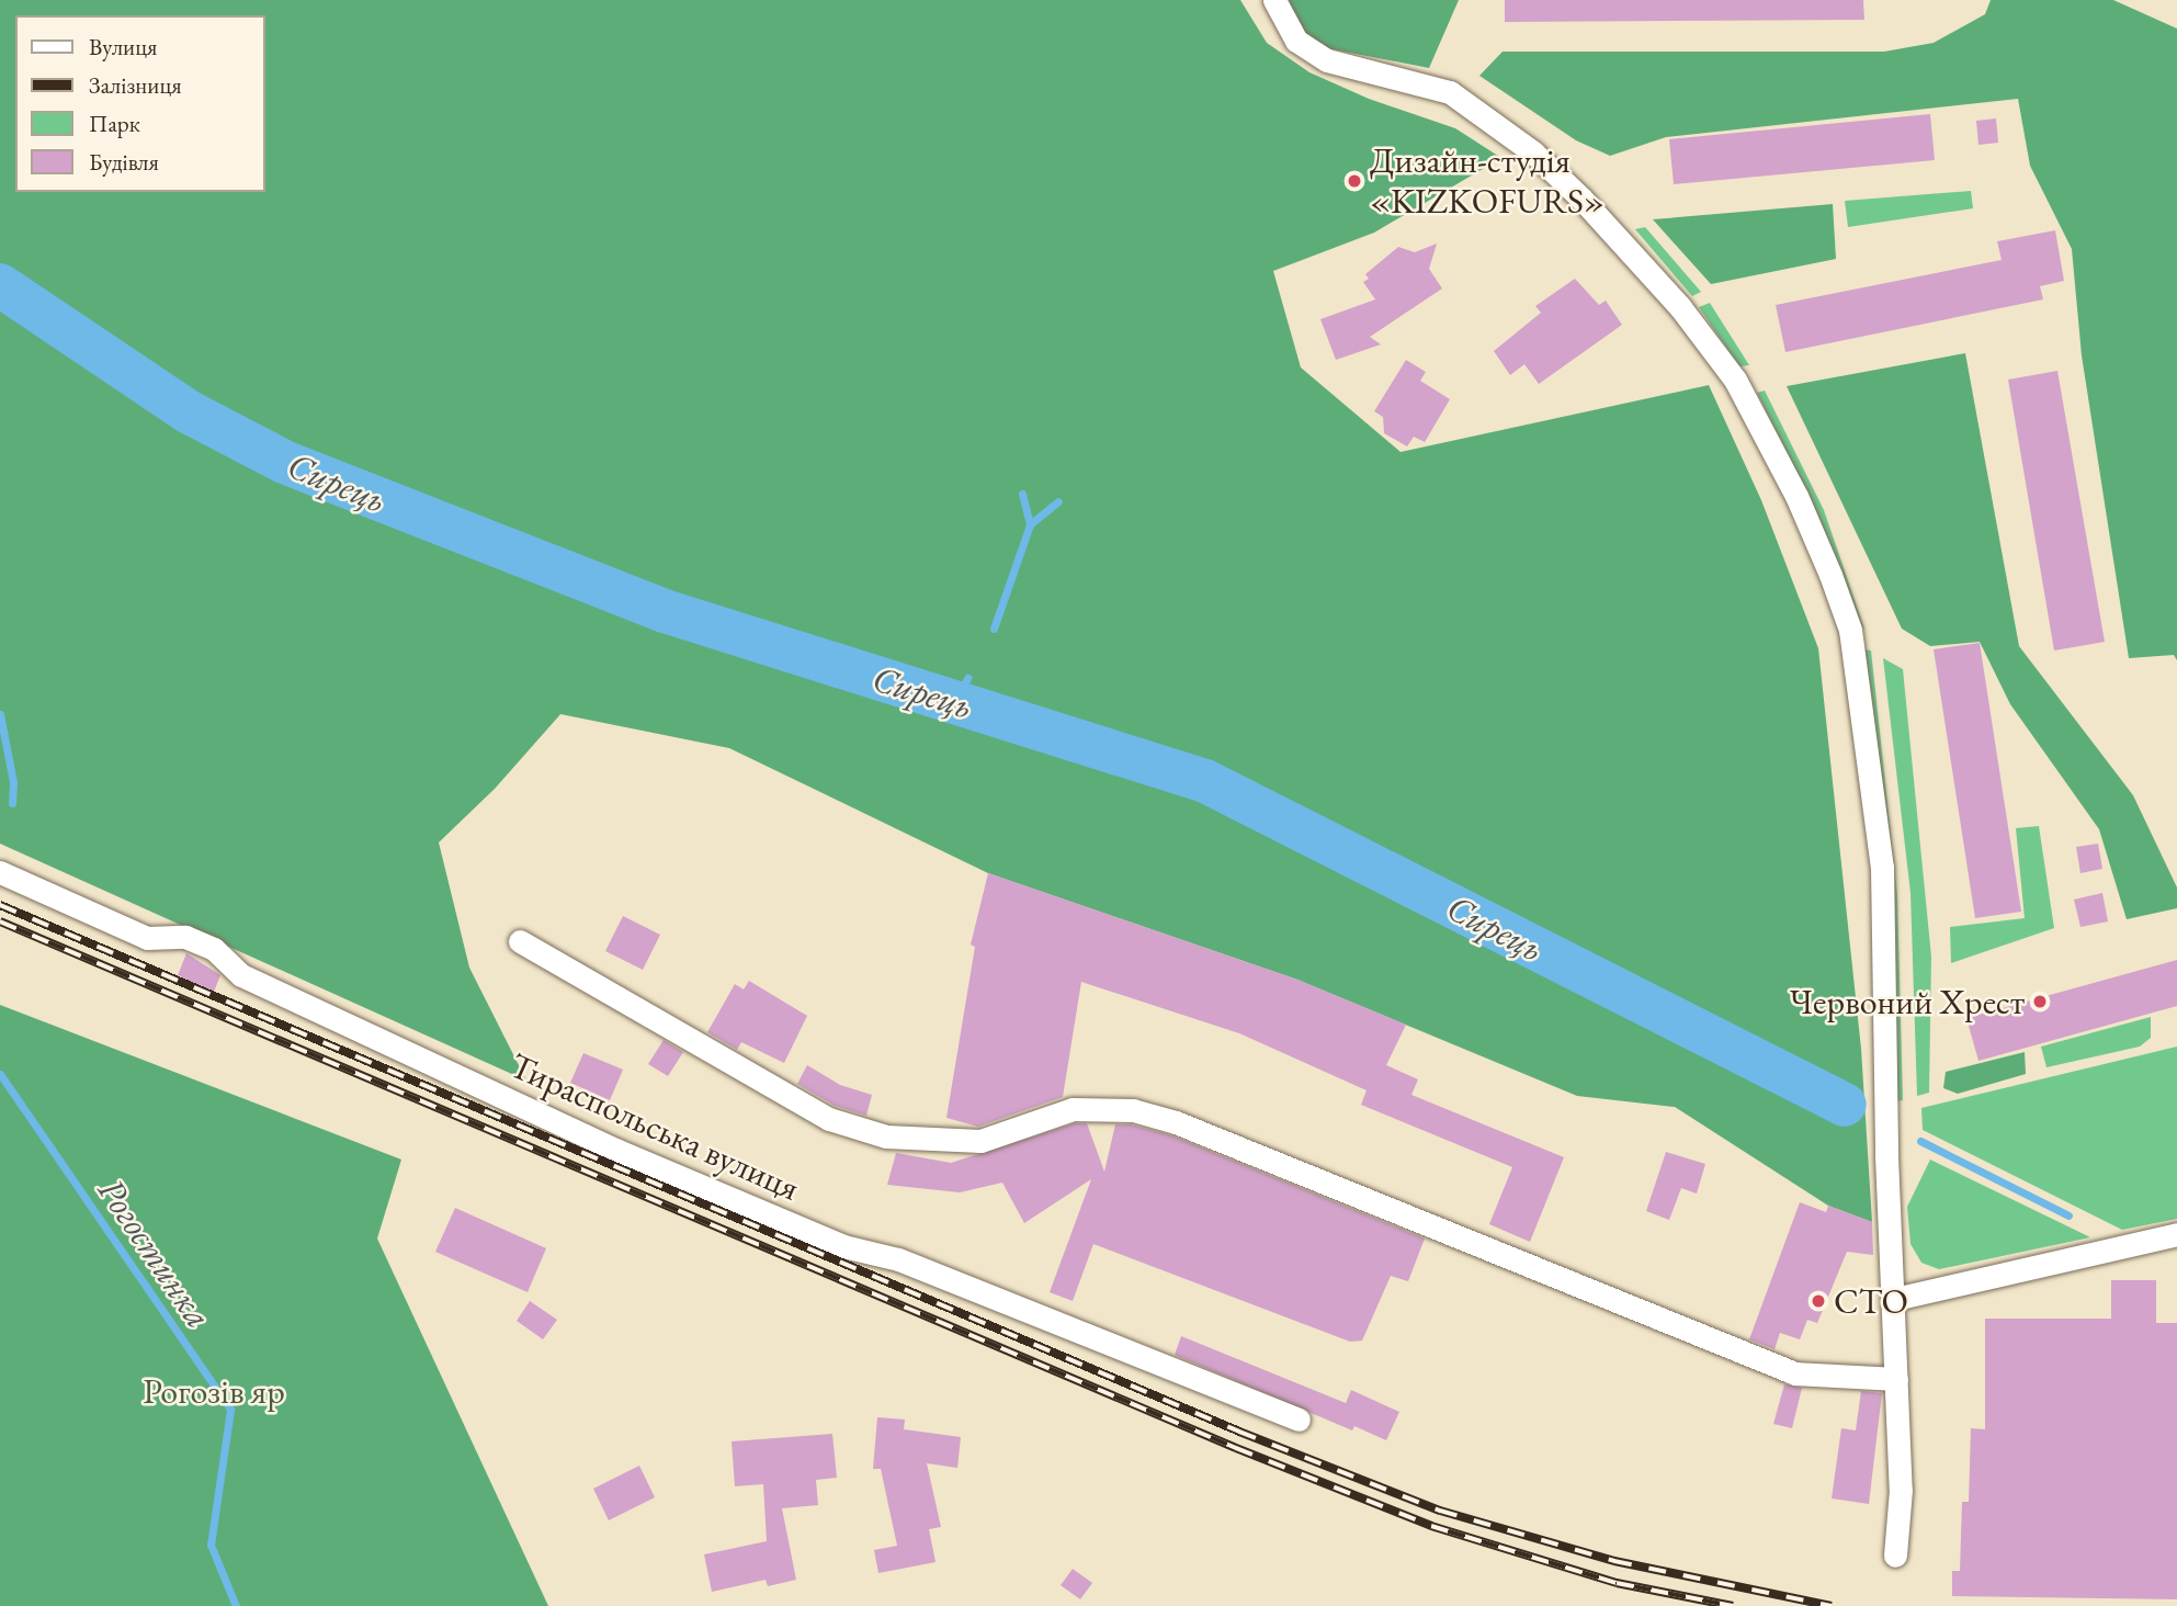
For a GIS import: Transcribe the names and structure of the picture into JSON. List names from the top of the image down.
{
  "streets": {
    "street": ["Тираспольська вулиця"]
  },
  "water": ["Сирець", "Рогостинка"],
  "parks": ["Рогозів яр"],
  "places": ["Дизайн-студія «KIZKOFURS»", "Червоний Хрест", "СТО"],
  "legend": [
    "Вулиця",
    "Залізниця",
    "Парк",
    "Будівля"
  ]
}
